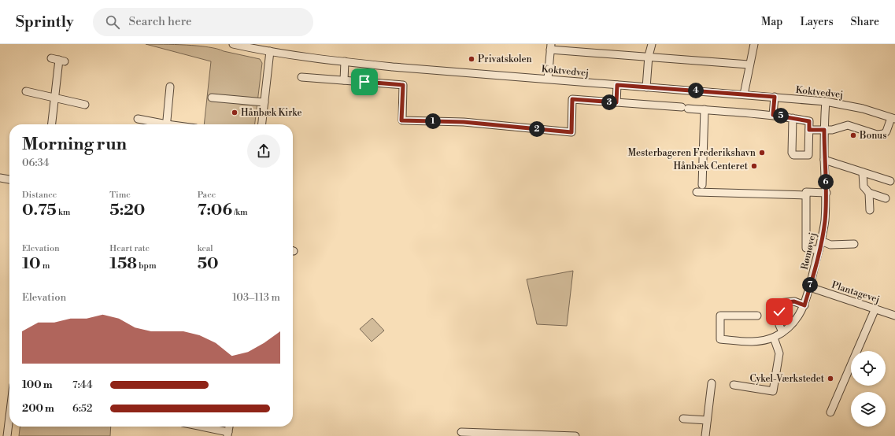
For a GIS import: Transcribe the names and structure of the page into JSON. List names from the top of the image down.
{
  "streets": {
    "street": ["Koktvedvej", "Rømøvej", "Plantagevej"]
  },
  "crossings": [
    ["Koktvedvej", "Rømøvej"],
    ["Rømøvej", "Plantagevej"]
  ],
  "places": [
    "Privatskolen",
    "Hånbæk Kirke",
    "Bonus",
    "Mesterbageren Frederikshavn",
    "Hånbæk Centeret",
    "Cykel-Værkstedet"
  ],
  "page": {
    "header": "Sprintly",
    "search": "Search here",
    "nav": ["Map", "Layers", "Share"],
    "pins": [
      "4",
      "3",
      "5",
      "1",
      "2",
      "6",
      "7"
    ],
    "heading": ["Morning run", "06:34"],
    "stats": [
      ["Distance", "0.75 km"],
      ["Time", "5:20"],
      ["Pace", "7:06 /km"],
      ["Elevation", "10 m"],
      ["Heart rate", "158 bpm"],
      ["kcal", "50"]
    ],
    "chart": ["Elevation", "103–113 m"],
    "list": [
      {
        "name": "100 m",
        "note": "7:44"
      },
      {
        "name": "200 m",
        "note": "6:52"
      }
    ]
  }
}
